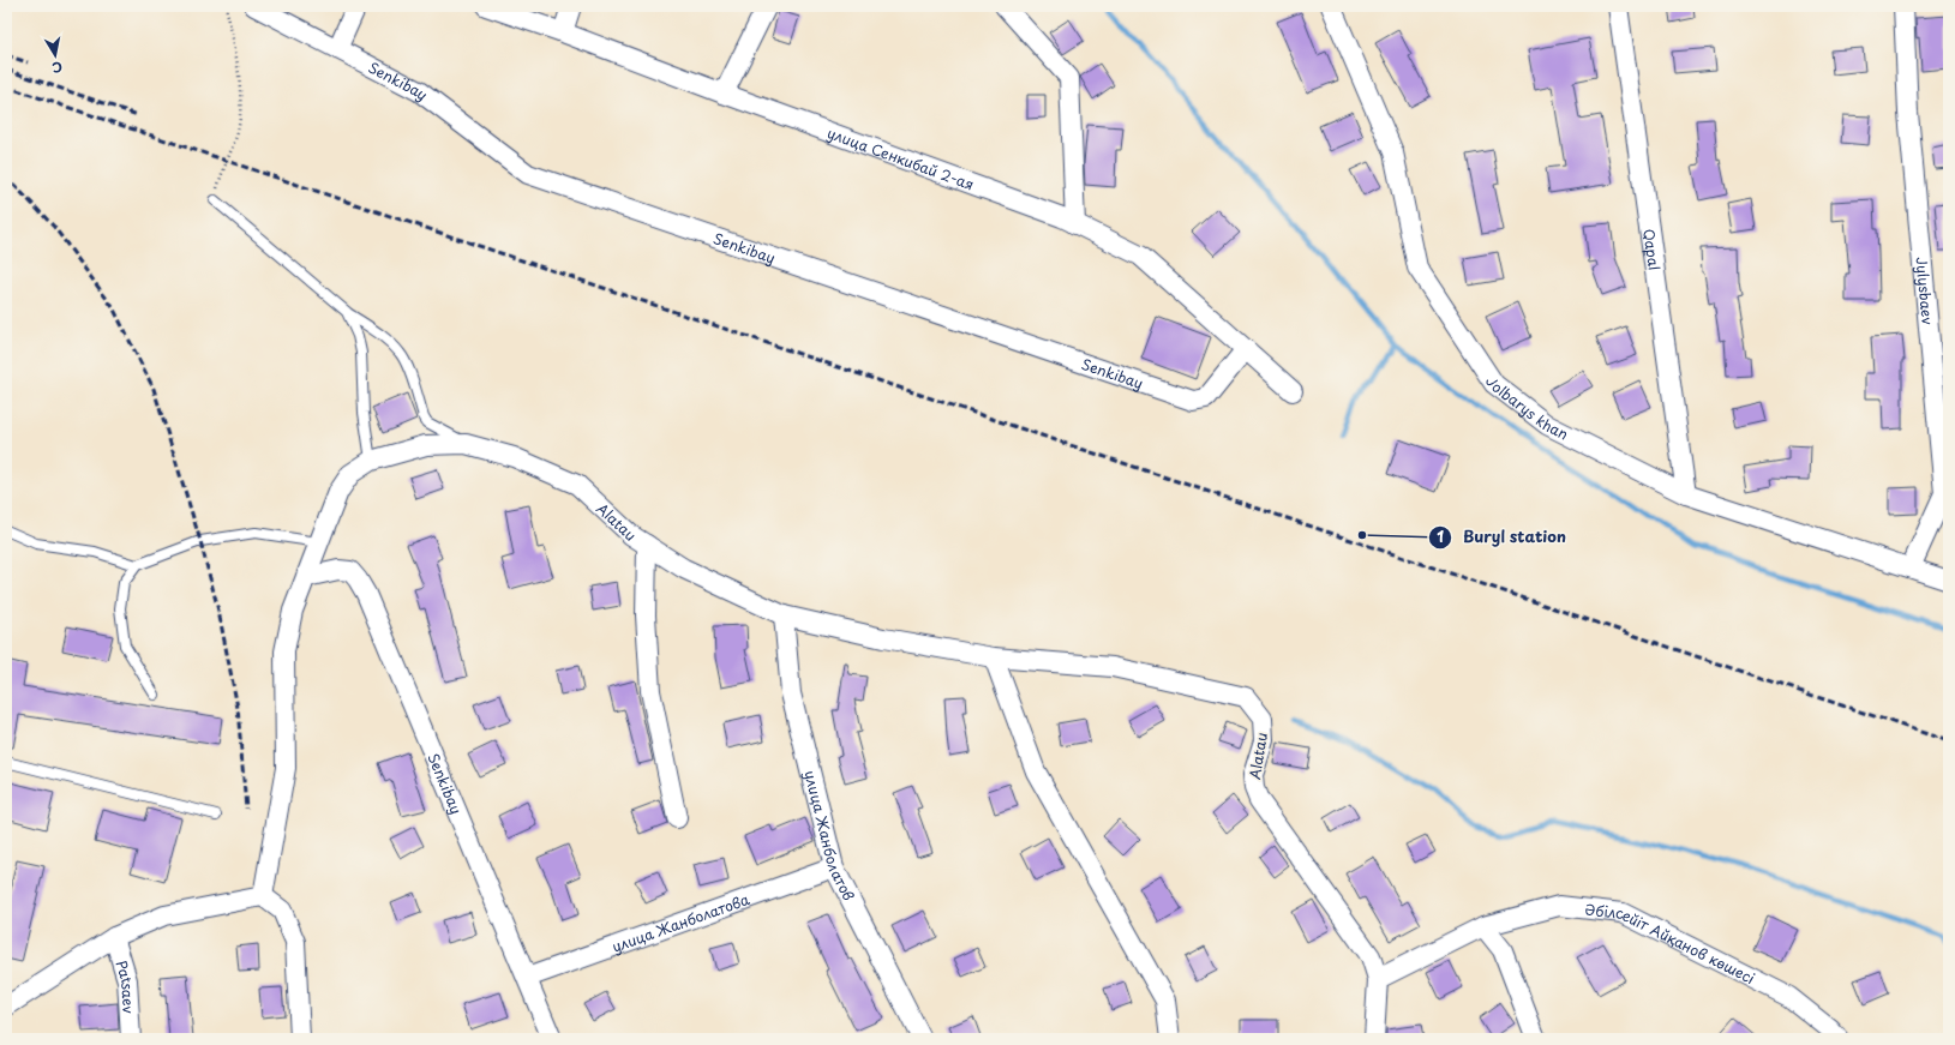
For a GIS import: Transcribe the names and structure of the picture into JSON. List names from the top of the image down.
{
  "streets": {
    "street": [
      "Senkibay",
      "улица Сенкибай 2-ая",
      "Qapal",
      "Jylysbaev",
      "Jolbarys khan",
      "Alatau",
      "улица Жанболатов",
      "улица Жанболатова",
      "Әбілсейіт Айқанов көшесі",
      "Patsaev"
    ]
  },
  "crossings": [
    ["Senkibay", "улица Сенкибай 2-ая"],
    ["Senkibay", "Alatau"],
    ["Senkibay", "улица Жанболатова"],
    ["Qapal", "Jolbarys khan"],
    ["Jylysbaev", "Jolbarys khan"],
    ["Alatau", "улица Жанболатов"],
    ["Alatau", "Әбілсейіт Айқанов көшесі"],
    ["улица Жанболатов", "улица Жанболатова"]
  ],
  "places": ["Buryl station"],
  "north": "bottom"
}
